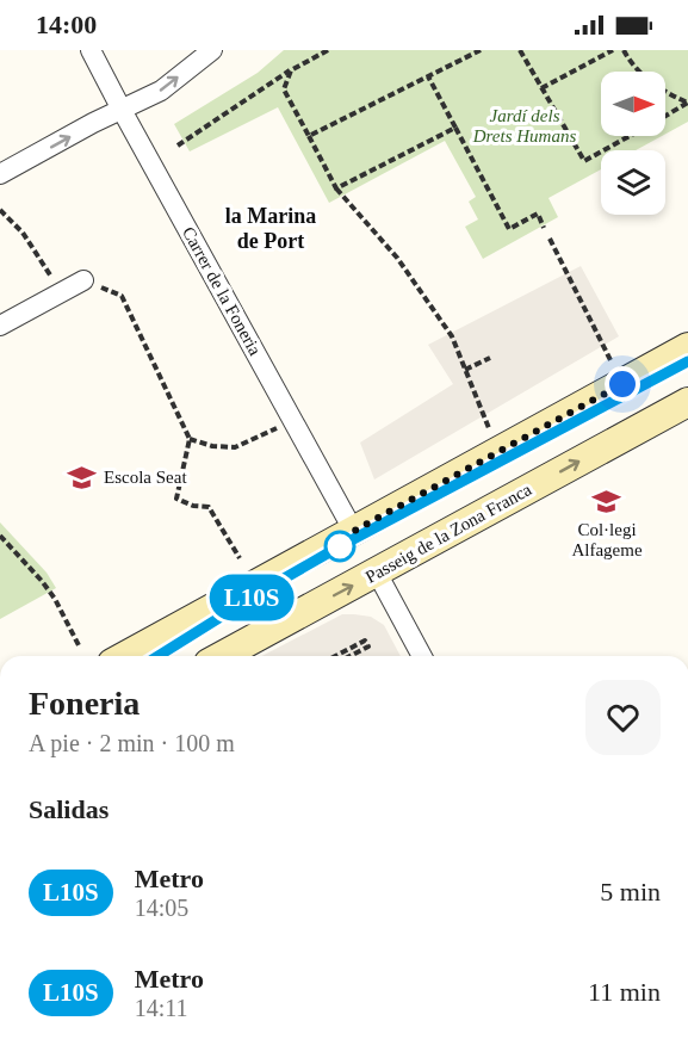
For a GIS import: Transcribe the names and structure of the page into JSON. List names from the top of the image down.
{
  "streets": {
    "main road": ["Passeig de la Zona Franca"],
    "street": ["Carrer de la Foneria"]
  },
  "districts": ["la Marina de Port"],
  "parks": ["Jardí dels Drets Humans"],
  "places": {
    "school or university": ["Escola Seat", "Col·legi Alfageme"]
  },
  "lines": ["metro line L10S"],
  "north": "right",
  "page": {
    "status": "14:00",
    "on_map": "L10S",
    "heading": [
      ["Foneria", "A pie · 2 min · 100 m"],
      "Salidas"
    ],
    "list": [
      {
        "mark": "L10S",
        "name": "Metro",
        "note": "14:05",
        "value": "5 min"
      },
      {
        "mark": "L10S",
        "name": "Metro",
        "note": "14:11",
        "value": "11 min"
      }
    ]
  }
}
